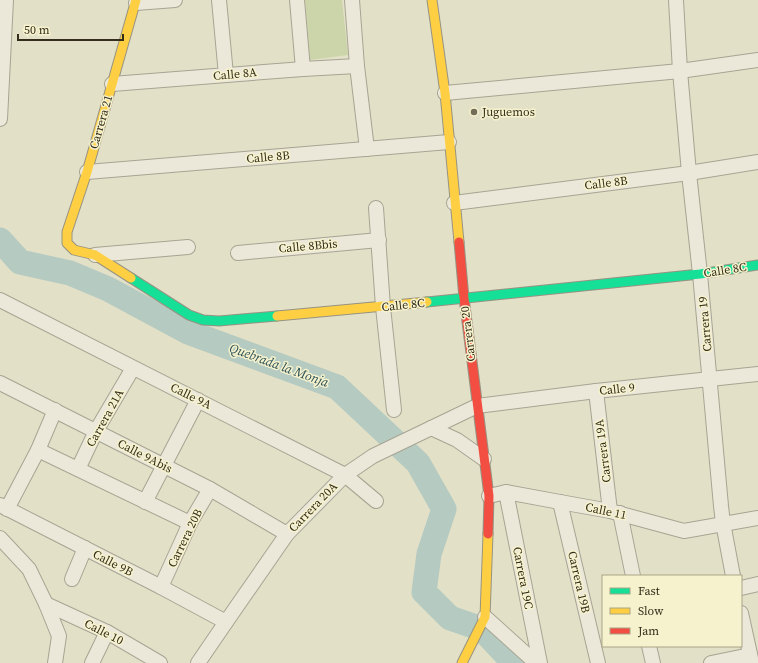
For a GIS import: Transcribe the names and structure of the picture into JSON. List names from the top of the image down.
{
  "streets": {
    "street": [
      "Calle 8A",
      "Carrera 21",
      "Calle 8B",
      "Calle 8Bbis",
      "Calle 8C",
      "Carrera 19",
      "Carrera 20",
      "Calle 9",
      "Calle 9A",
      "Carrera 21A",
      "Carrera 19A",
      "Calle 9Abis",
      "Carrera 20A",
      "Calle 11",
      "Carrera 20B",
      "Calle 9B",
      "Carrera 19C",
      "Carrera 19B",
      "Calle 10"
    ]
  },
  "crossings": [
    ["Calle 8A", "Carrera 21"],
    ["Carrera 21", "Calle 8B"],
    ["Carrera 21", "Calle 8C"],
    ["Calle 8B", "Carrera 19"],
    ["Calle 8B", "Carrera 20"],
    ["Calle 8C", "Carrera 19"],
    ["Calle 8C", "Carrera 20"],
    ["Carrera 19", "Calle 9"],
    ["Carrera 19", "Calle 11"],
    ["Carrera 20", "Calle 9"],
    ["Carrera 20", "Carrera 20A"],
    ["Carrera 20", "Calle 11"],
    ["Calle 9", "Carrera 19A"],
    ["Calle 9", "Carrera 20A"],
    ["Calle 9A", "Carrera 21A"],
    ["Calle 9A", "Carrera 20A"],
    ["Carrera 21A", "Calle 9Abis"],
    ["Carrera 19A", "Calle 11"],
    ["Calle 9Abis", "Carrera 20A"],
    ["Calle 9Abis", "Carrera 20B"],
    ["Carrera 20A", "Calle 9B"],
    ["Calle 11", "Carrera 19C"],
    ["Calle 11", "Carrera 19B"],
    ["Carrera 20B", "Calle 9B"]
  ],
  "water": ["Quebrada la Monja"],
  "places": ["Juguemos"],
  "legend": ["Fast", "Slow", "Jam"],
  "scale_bar": "50 m"
}
